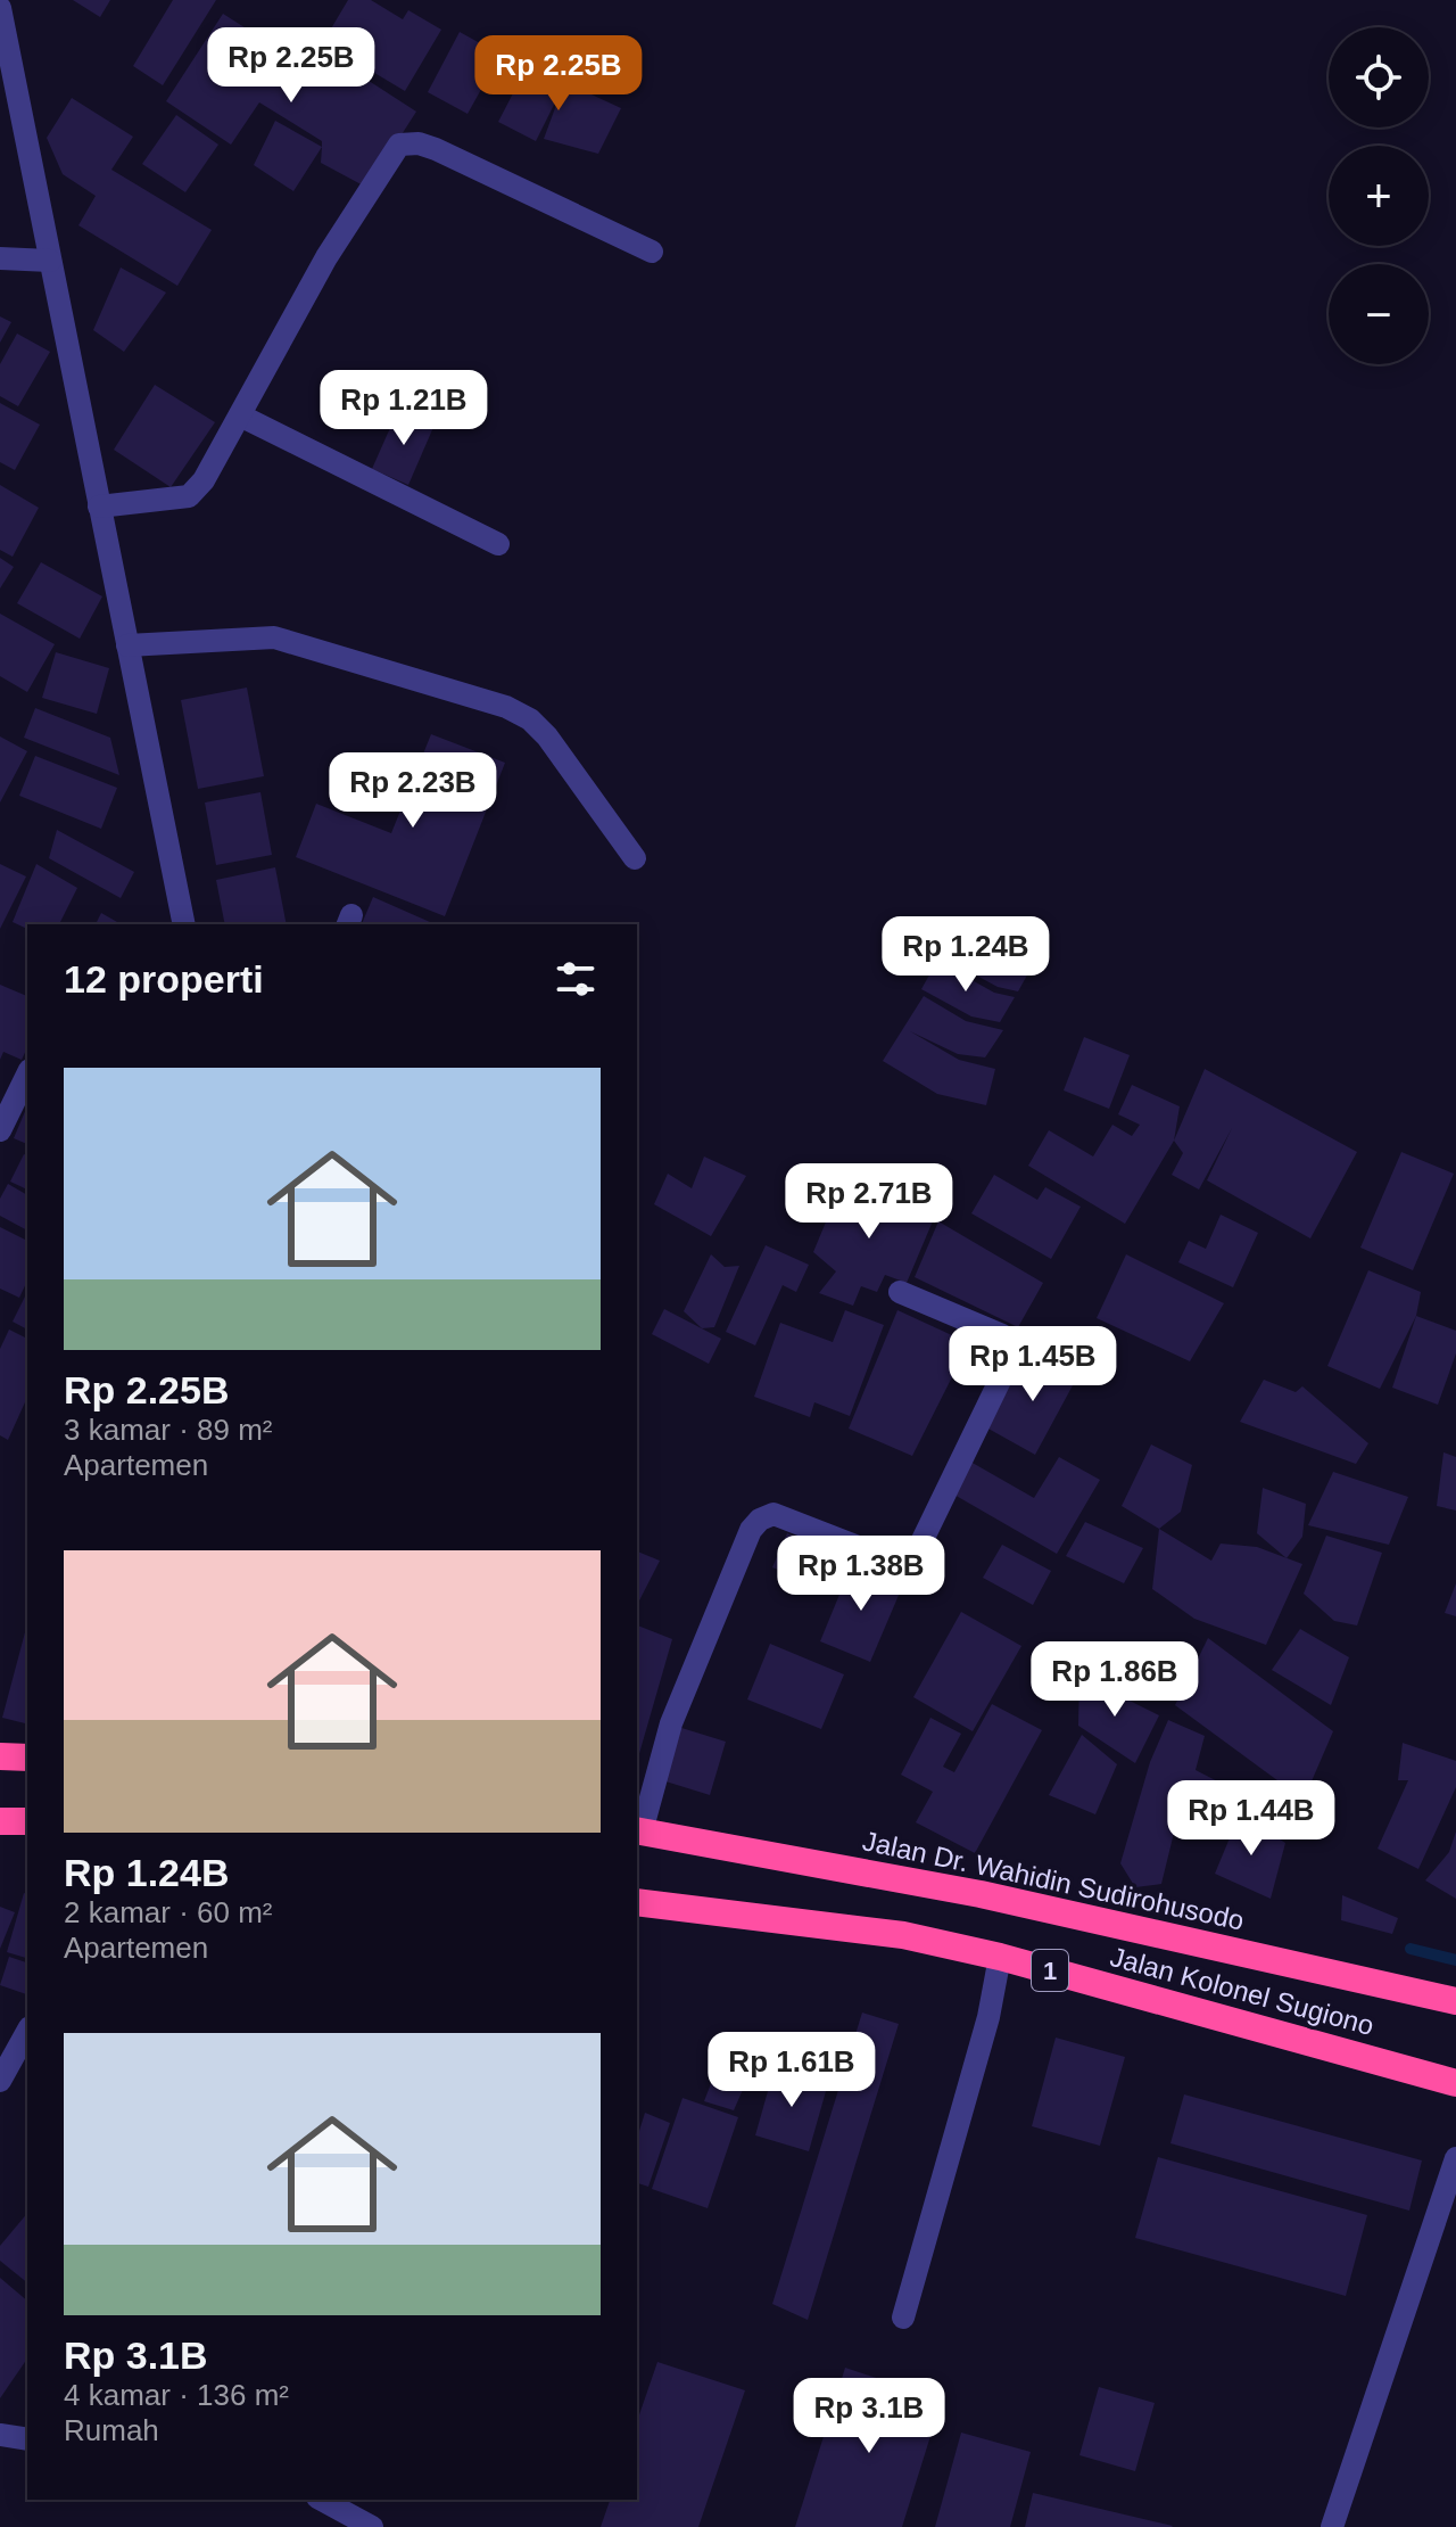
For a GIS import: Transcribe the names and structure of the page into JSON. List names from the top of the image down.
{
  "streets": {
    "highway": ["Jalan Dr. Wahidin Sudirohusodo", "1", "Jalan Kolonel Sugiono"]
  },
  "page": {
    "map_buttons": ["+", "−"],
    "price": [
      "Rp 2.25B",
      "Rp 2.25B",
      "Rp 1.21B",
      "Rp 2.23B",
      "Rp 1.24B",
      "Rp 2.71B",
      "Rp 1.45B",
      "Rp 1.38B",
      "Rp 1.86B",
      "Rp 1.44B",
      "Rp 1.61B",
      "Rp 3.1B"
    ],
    "heading": "12 properti",
    "list": [
      {
        "name": "Rp 2.25B",
        "note": "3 kamar · 89 m² · Apartemen"
      },
      {
        "name": "Rp 1.24B",
        "note": "2 kamar · 60 m² · Apartemen"
      },
      {
        "name": "Rp 3.1B",
        "note": "4 kamar · 136 m² · Rumah"
      }
    ]
  }
}
